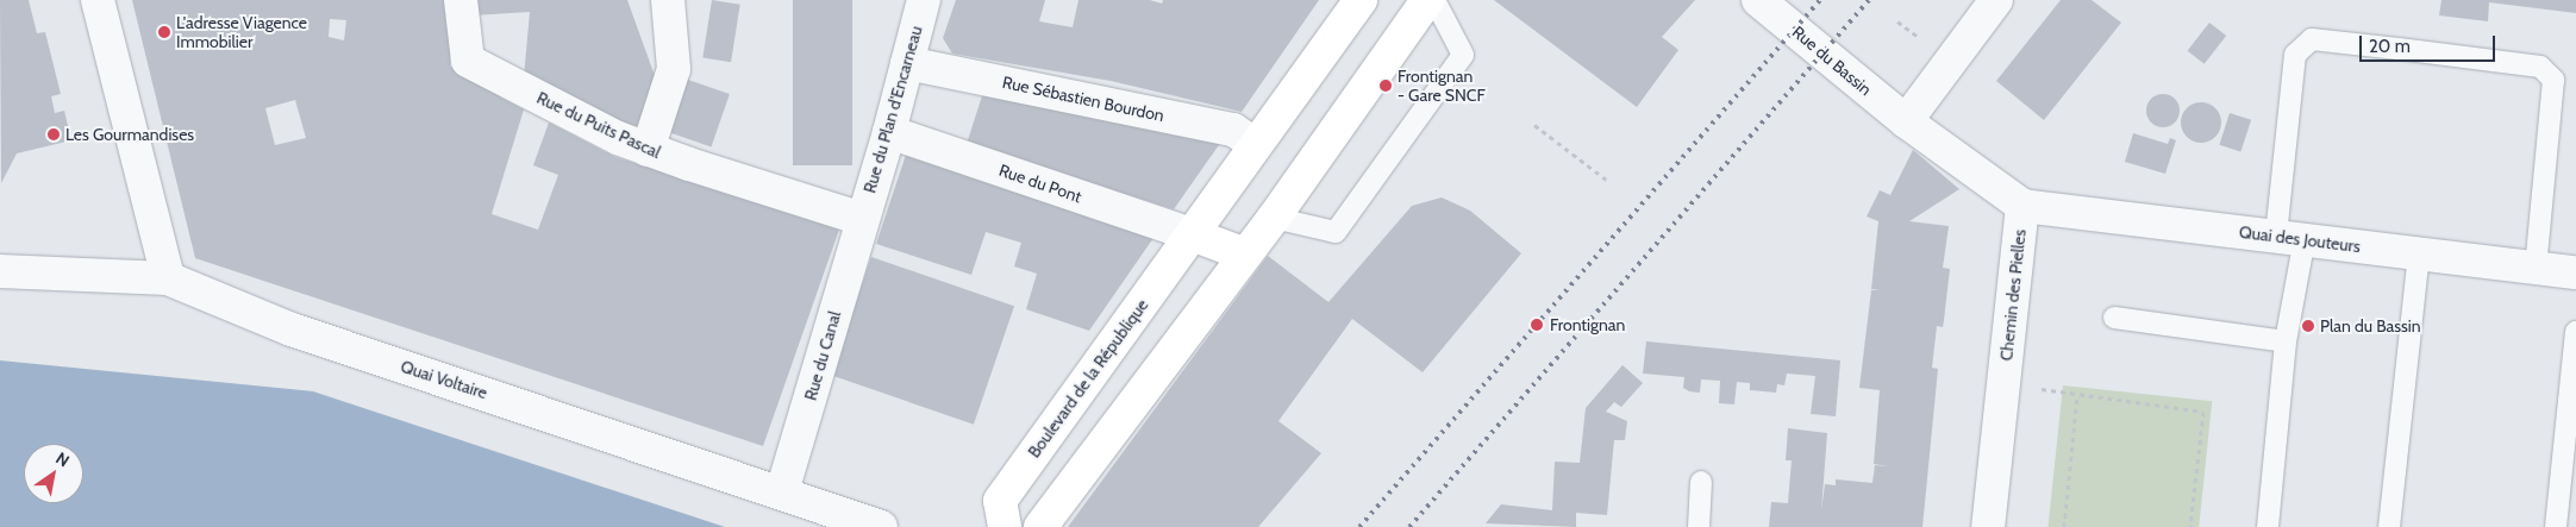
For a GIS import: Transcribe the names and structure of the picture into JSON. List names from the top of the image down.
{
  "streets": {
    "main road": ["Boulevard de la République"],
    "street": [
      "Rue du Bassin",
      "Rue Sébastien Bourdon",
      "Rue du Plan d'Encarneau",
      "Rue du Puits Pascal",
      "Rue du Pont",
      "Quai des Jouteurs",
      "Chemin des Pielles",
      "Rue du Canal",
      "Quai Voltaire"
    ]
  },
  "crossings": [
    ["Rue du Bassin", "Chemin des Pielles"],
    ["Rue Sébastien Bourdon", "Rue du Plan d'Encarneau"],
    ["Rue Sébastien Bourdon", "Boulevard de la République"],
    ["Rue du Plan d'Encarneau", "Rue du Puits Pascal"],
    ["Rue du Plan d'Encarneau", "Rue du Pont"],
    ["Rue du Plan d'Encarneau", "Rue du Canal"],
    ["Rue du Puits Pascal", "Rue du Canal"],
    ["Rue du Pont", "Boulevard de la République"],
    ["Quai des Jouteurs", "Chemin des Pielles"],
    ["Rue du Canal", "Quai Voltaire"]
  ],
  "places": [
    "L'adresse Viagence Immobilier",
    "Frontignan - Gare SNCF",
    "Les Gourmandises",
    "Frontignan",
    "Plan du Bassin"
  ],
  "scale_bar": "20 m",
  "north": "top right"
}
